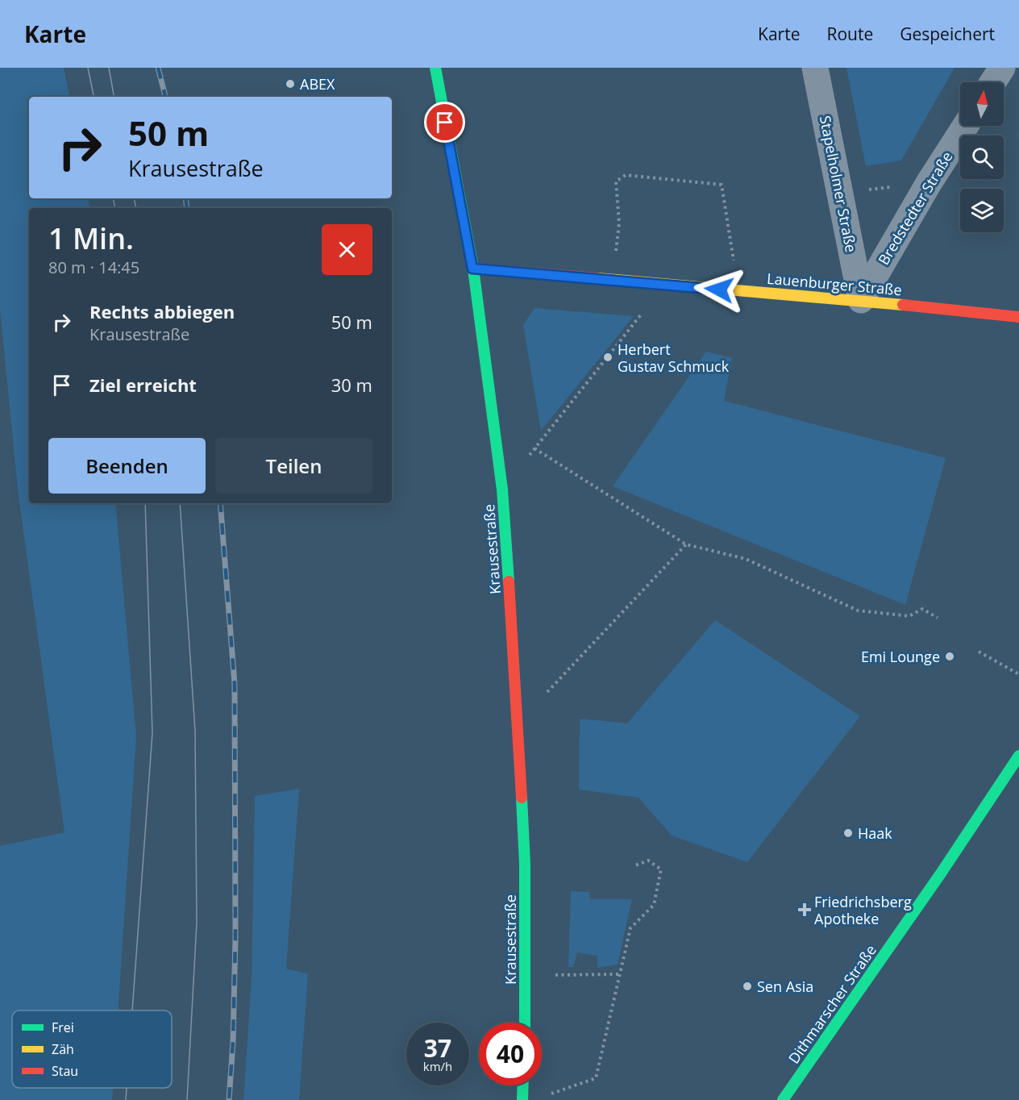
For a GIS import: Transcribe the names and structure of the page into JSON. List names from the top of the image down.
{
  "streets": {
    "main road": ["Lauenburger Straße", "Krausestraße", "Dithmarscher Straße"],
    "street": ["Stapelholmer Straße", "Bredstedter Straße"]
  },
  "crossings": [
    ["Stapelholmer Straße", "Bredstedter Straße"],
    ["Stapelholmer Straße", "Lauenburger Straße"],
    ["Bredstedter Straße", "Lauenburger Straße"],
    ["Lauenburger Straße", "Krausestraße"]
  ],
  "places": {
    "other": [
      "ABEX",
      "Herbert Gustav Schmuck",
      "Emi Lounge",
      "Haak",
      "Sen Asia"
    ],
    "health": ["Friedrichsberg Apotheke"]
  },
  "legend": ["Frei", "Zäh", "Stau"],
  "north": "top",
  "page": {
    "header": "Karte",
    "nav": ["Karte", "Route", "Gespeichert"],
    "turn": ["50 m", "Krausestraße"],
    "heading": ["1 Min.", "80 m · 14:45"],
    "list": [
      {
        "name": "Rechts abbiegen",
        "note": "Krausestraße",
        "value": "50 m"
      },
      {
        "name": "Ziel erreicht",
        "value": "30 m"
      }
    ],
    "buttons": ["Beenden", "Teilen"],
    "speed": "37 km/h",
    "limit": "40"
  }
}
